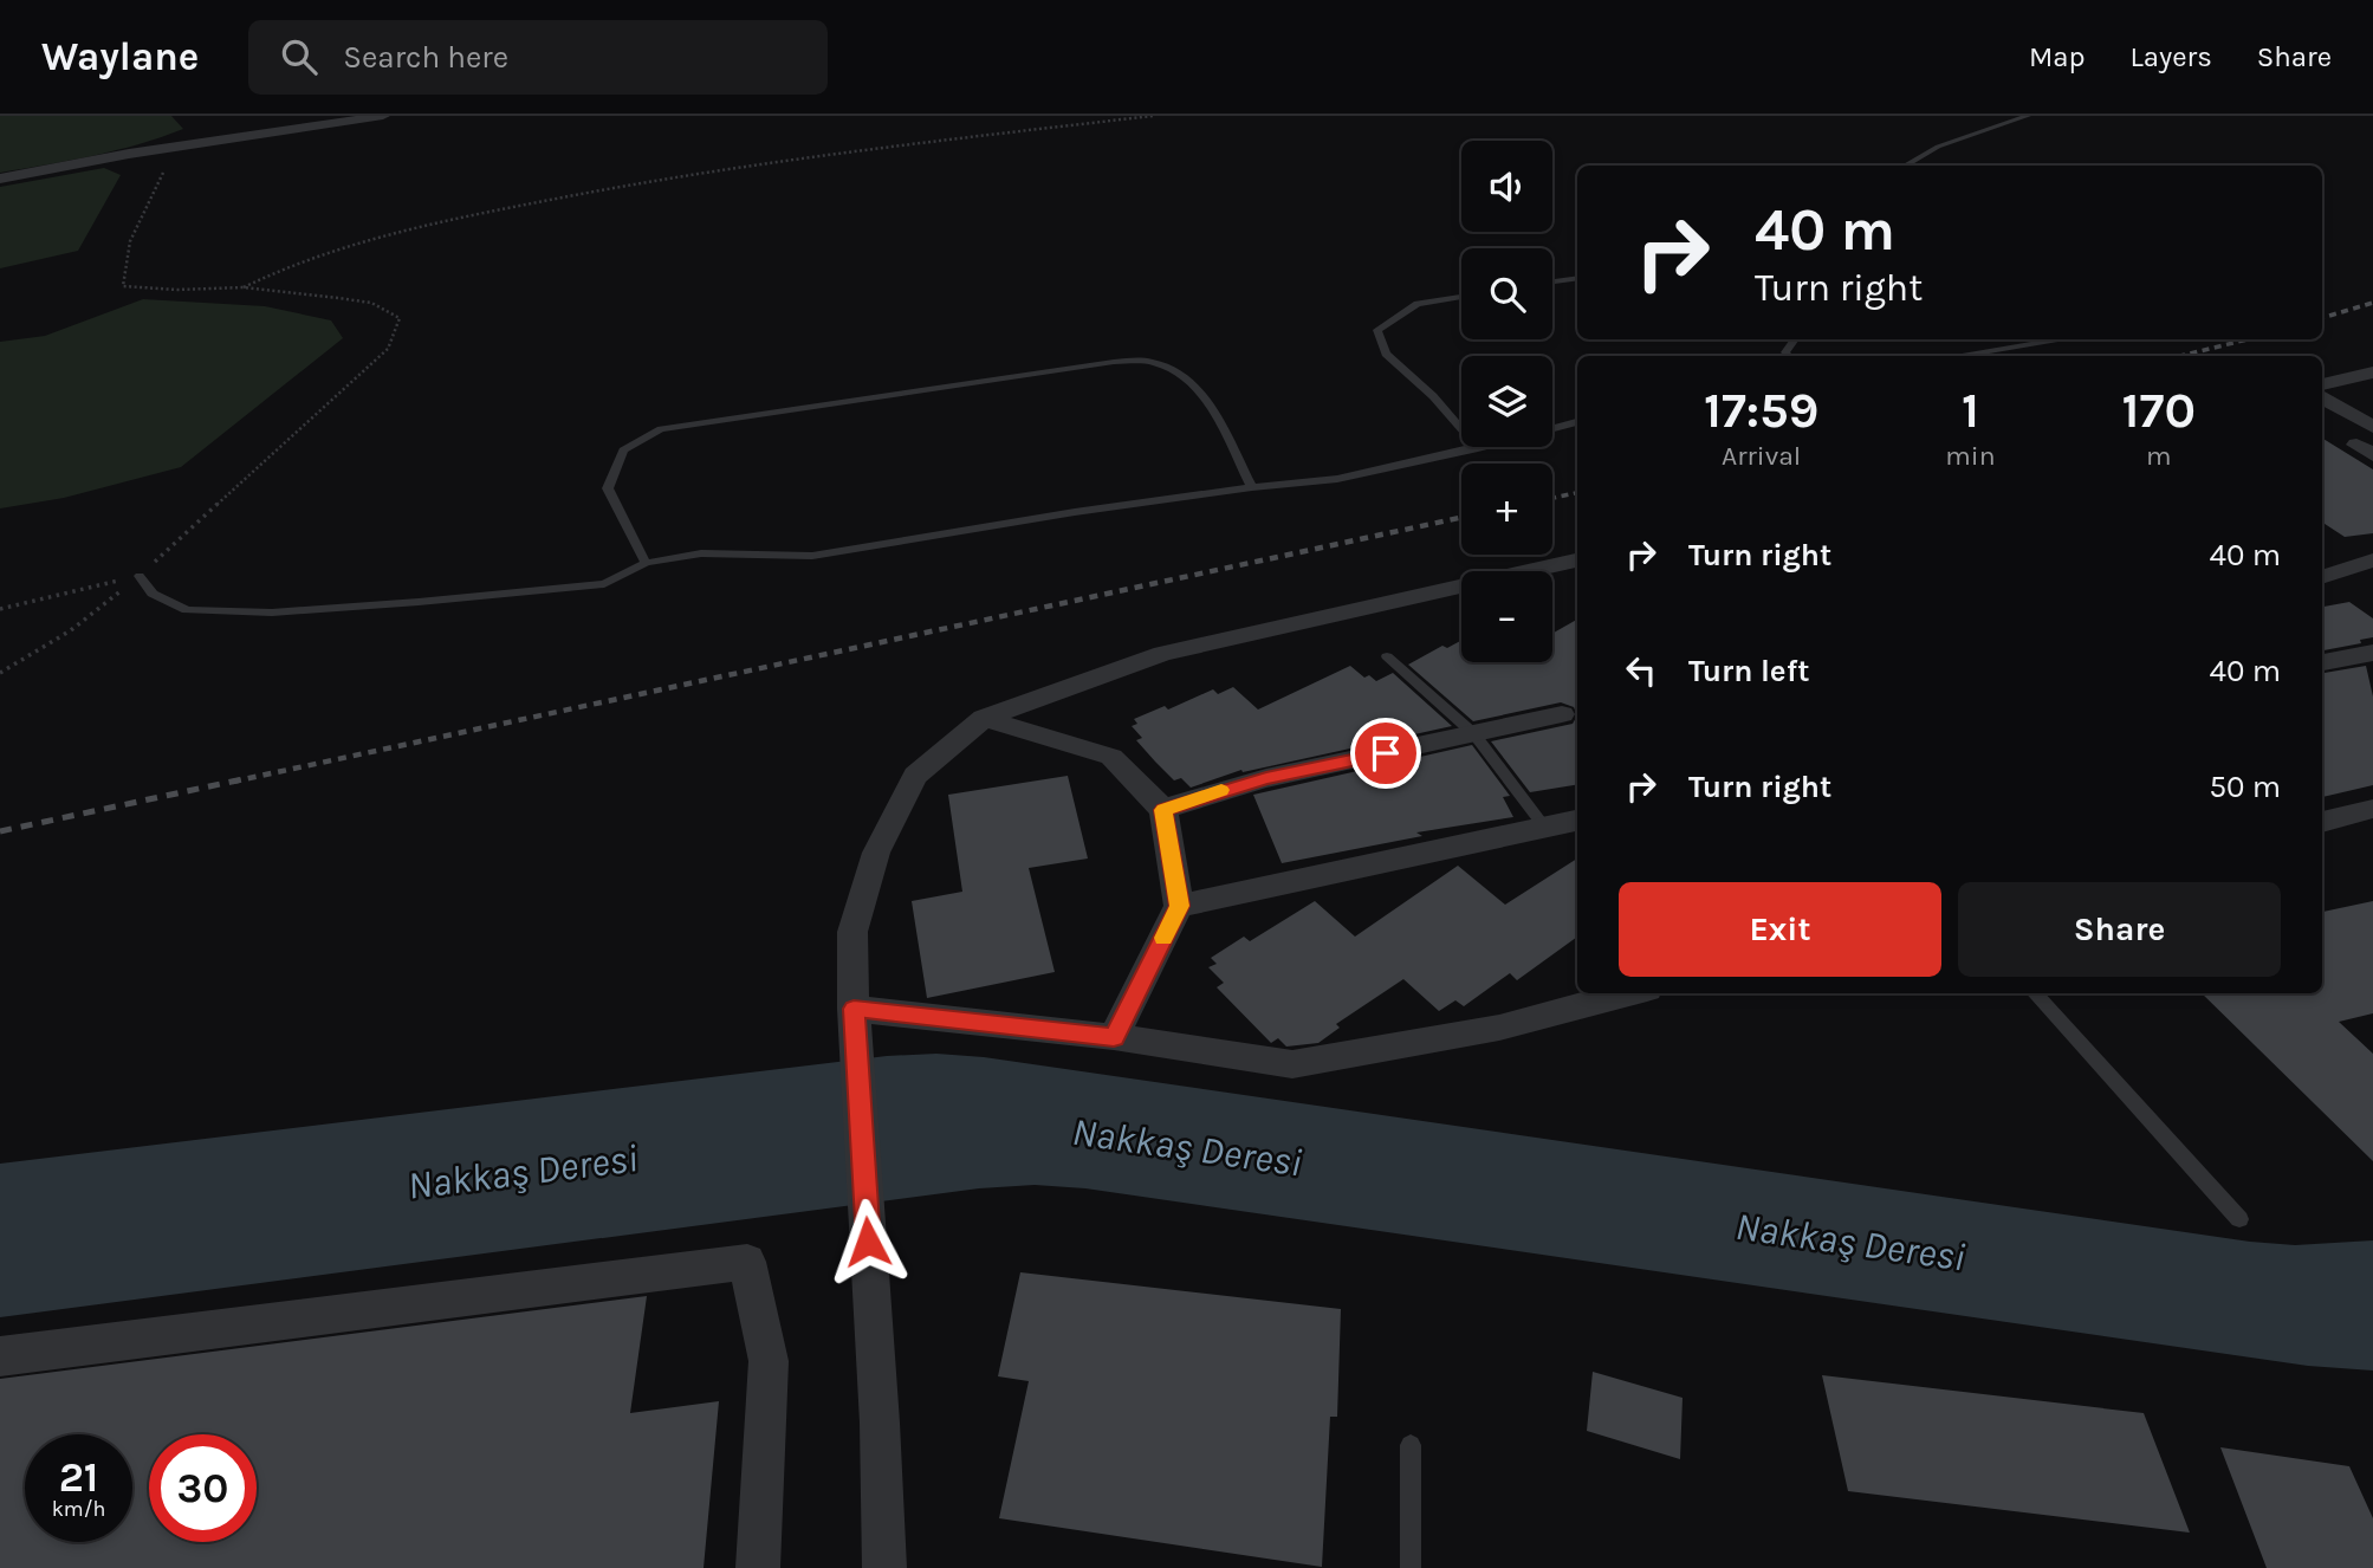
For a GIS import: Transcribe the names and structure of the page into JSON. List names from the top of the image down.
{
  "water": ["Nakkaş Deresi"],
  "page": {
    "header": "Waylane",
    "search": "Search here",
    "nav": ["Map", "Layers", "Share"],
    "map_buttons": ["+", "−"],
    "turn": ["40 m", "Turn right"],
    "eta": [
      "17:59",
      "Arrival",
      "1",
      "min",
      "170",
      "m"
    ],
    "list": [
      {
        "name": "Turn right",
        "value": "40 m"
      },
      {
        "name": "Turn left",
        "value": "40 m"
      },
      {
        "name": "Turn right",
        "value": "50 m"
      }
    ],
    "buttons": ["Exit", "Share"],
    "speed": "21 km/h",
    "limit": "30"
  }
}
